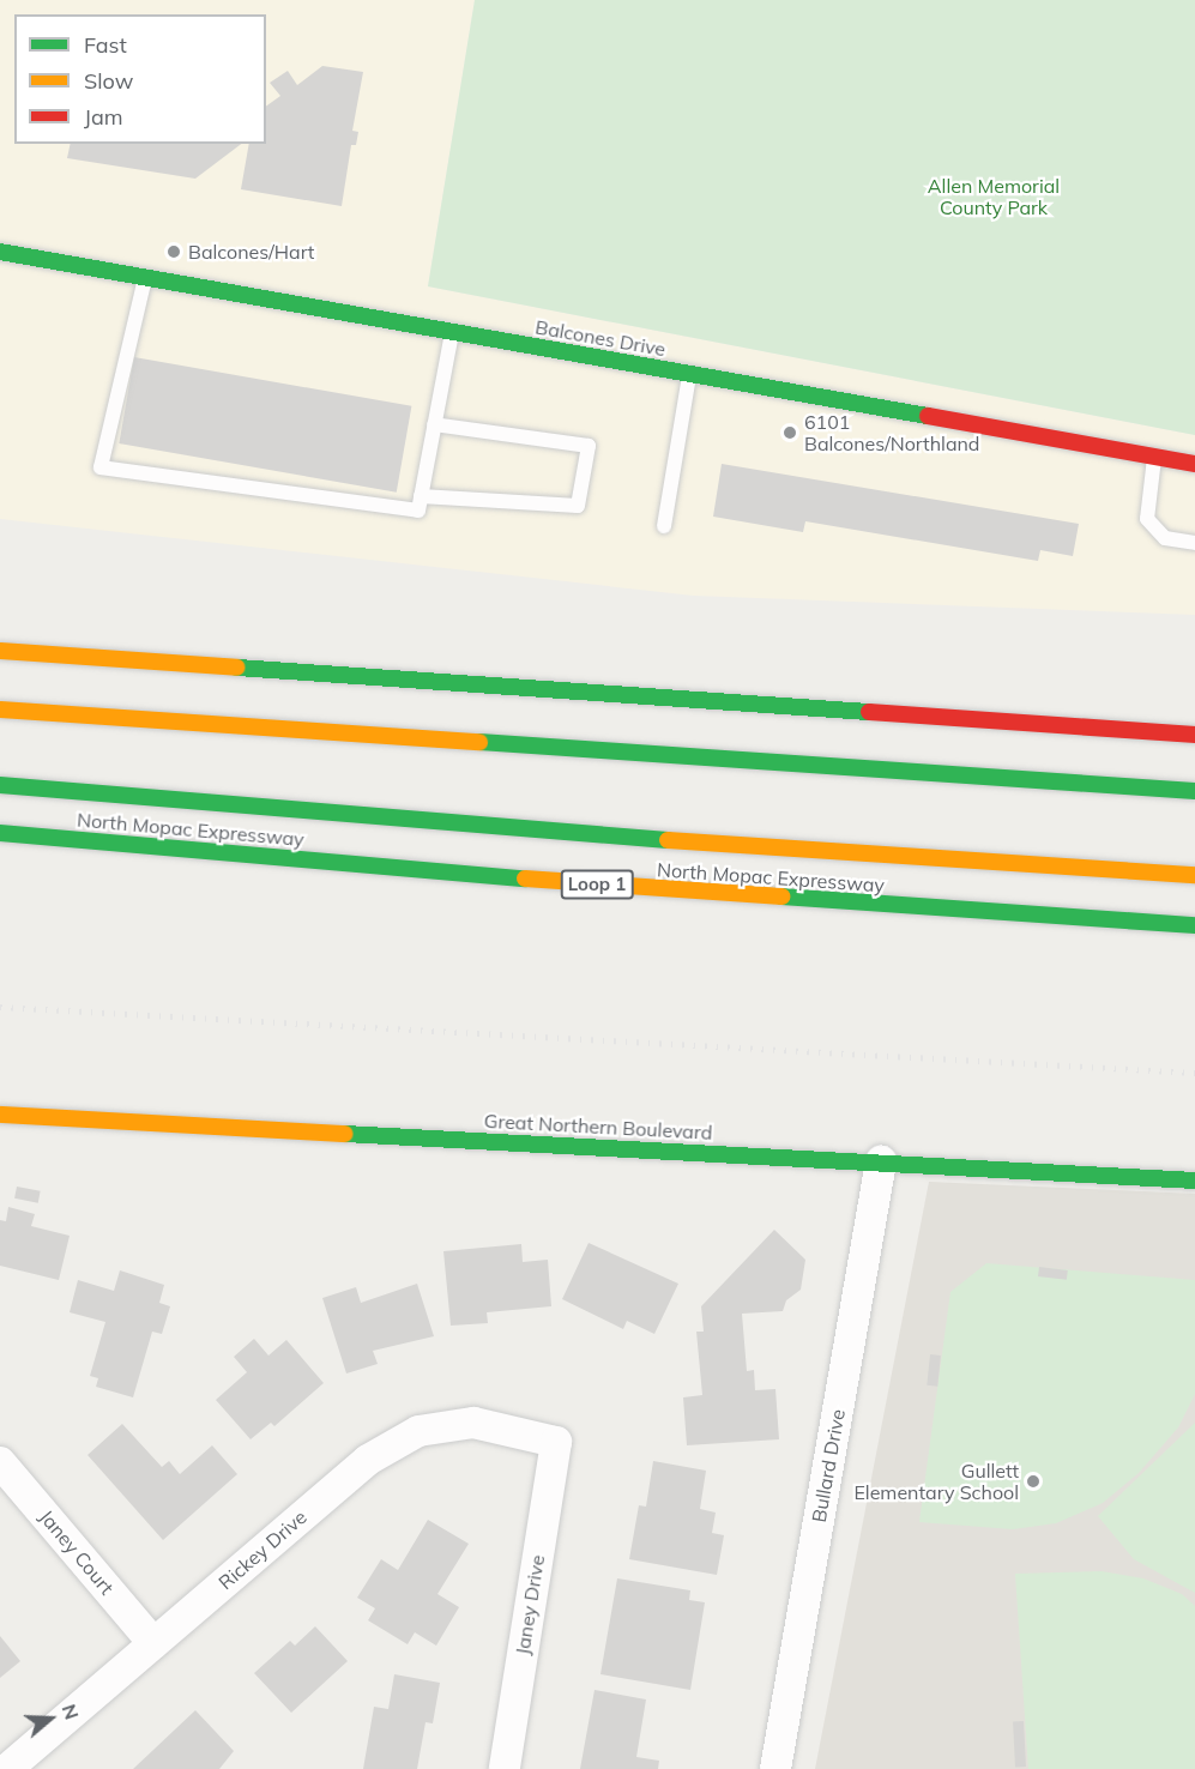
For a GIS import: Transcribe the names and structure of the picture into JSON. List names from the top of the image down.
{
  "streets": {
    "main road": [
      "Balcones Drive",
      "North Mopac Expressway",
      "Loop 1",
      "Great Northern Boulevard"
    ],
    "street": [
      "Bullard Drive",
      "Rickey Drive",
      "Janey Court",
      "Janey Drive"
    ]
  },
  "crossings": [
    ["Great Northern Boulevard", "Bullard Drive"],
    ["Rickey Drive", "Janey Court"],
    ["Rickey Drive", "Janey Drive"]
  ],
  "parks": ["Allen Memorial County Park"],
  "places": ["Balcones/Hart", "6101 Balcones/Northland", "Gullett Elementary School"],
  "legend": ["Fast", "Slow", "Jam"],
  "north": "right"
}
